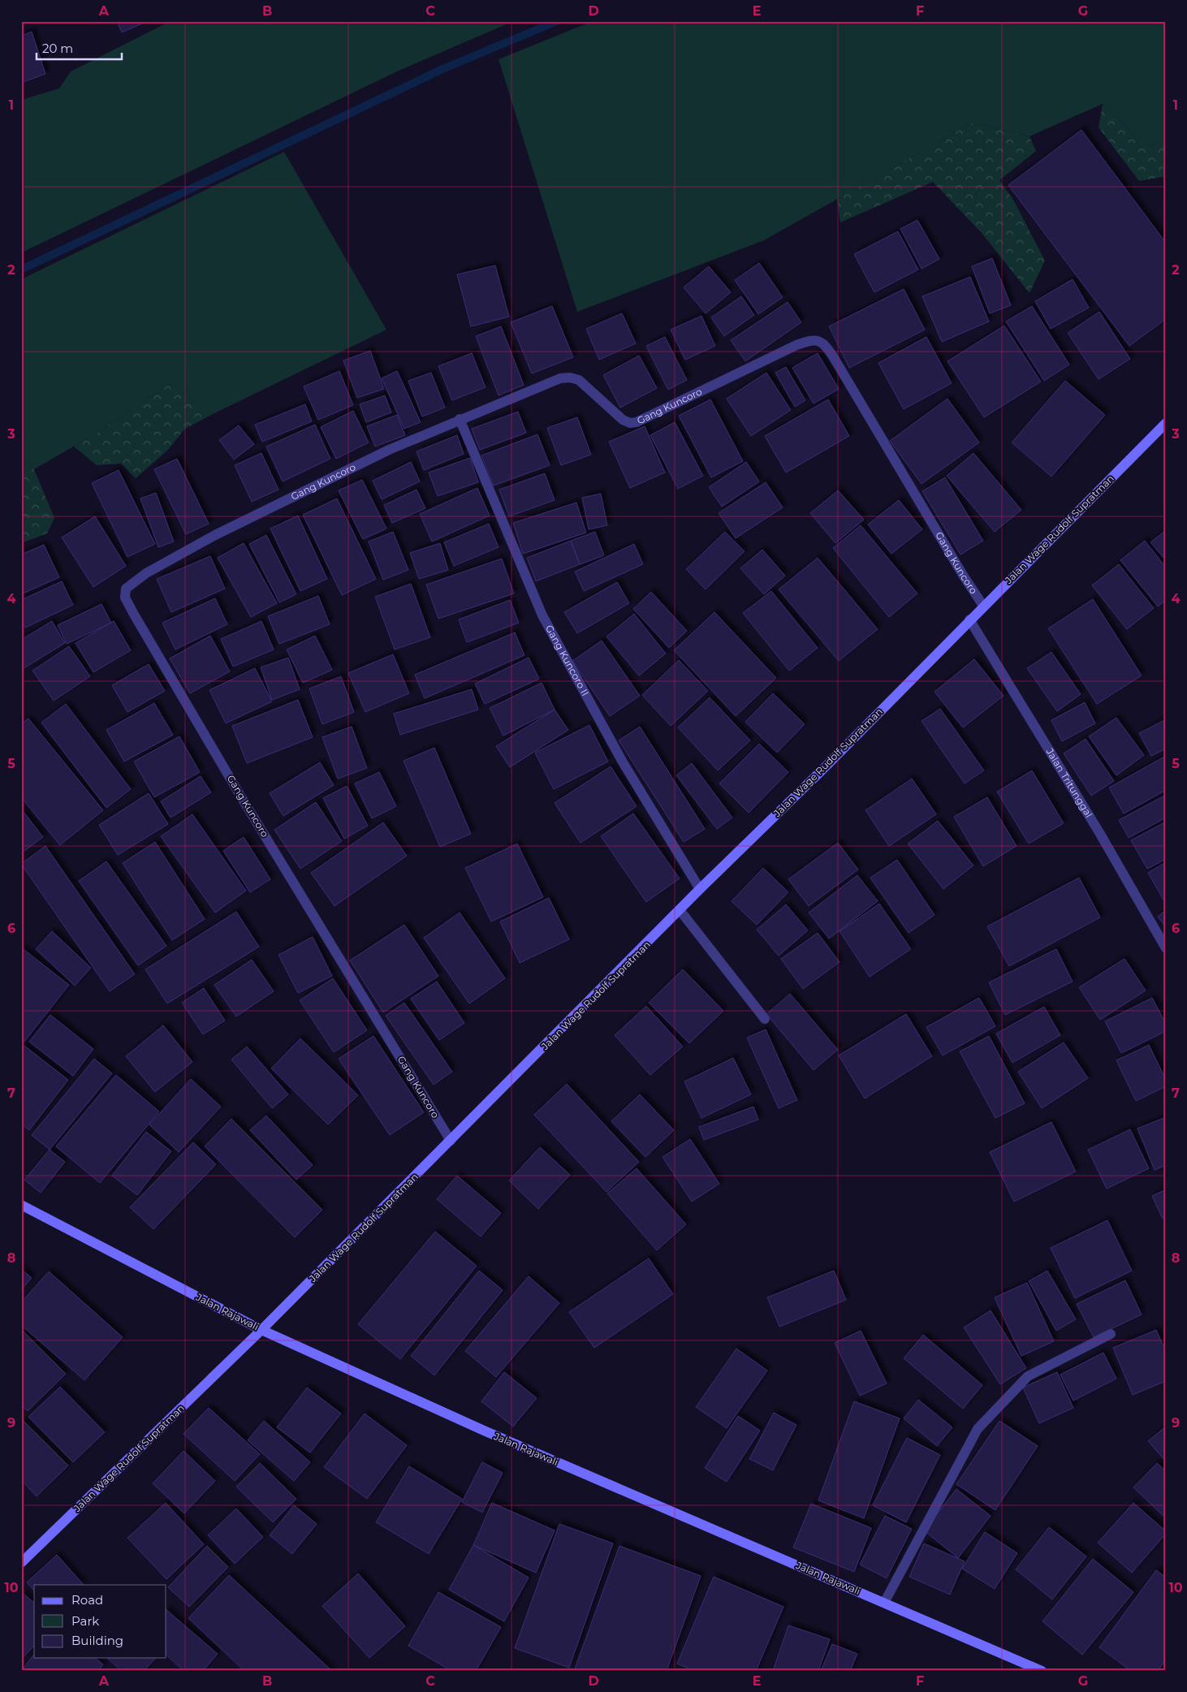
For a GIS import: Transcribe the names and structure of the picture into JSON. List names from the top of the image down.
{
  "streets": {
    "main road": ["Jalan Wage Rudolf Supratman", "Jalan Rajawali"],
    "street": ["Gang Kuncoro", "Gang Kuncoro II", "Jalan Tritunggal"]
  },
  "crossings": [
    ["Gang Kuncoro", "Jalan Wage Rudolf Supratman"],
    ["Gang Kuncoro", "Gang Kuncoro II"],
    ["Jalan Wage Rudolf Supratman", "Gang Kuncoro II"],
    ["Jalan Wage Rudolf Supratman", "Jalan Tritunggal"],
    ["Jalan Wage Rudolf Supratman", "Jalan Rajawali"]
  ],
  "legend": ["Road", "Park", "Building"],
  "scale_bar": "20 m",
  "grid": {
    "columns": [
      "A",
      "B",
      "C",
      "D",
      "E",
      "F",
      "G"
    ],
    "rows": [
      "1",
      "2",
      "3",
      "4",
      "5",
      "6",
      "7",
      "8",
      "9",
      "10"
    ]
  }
}
